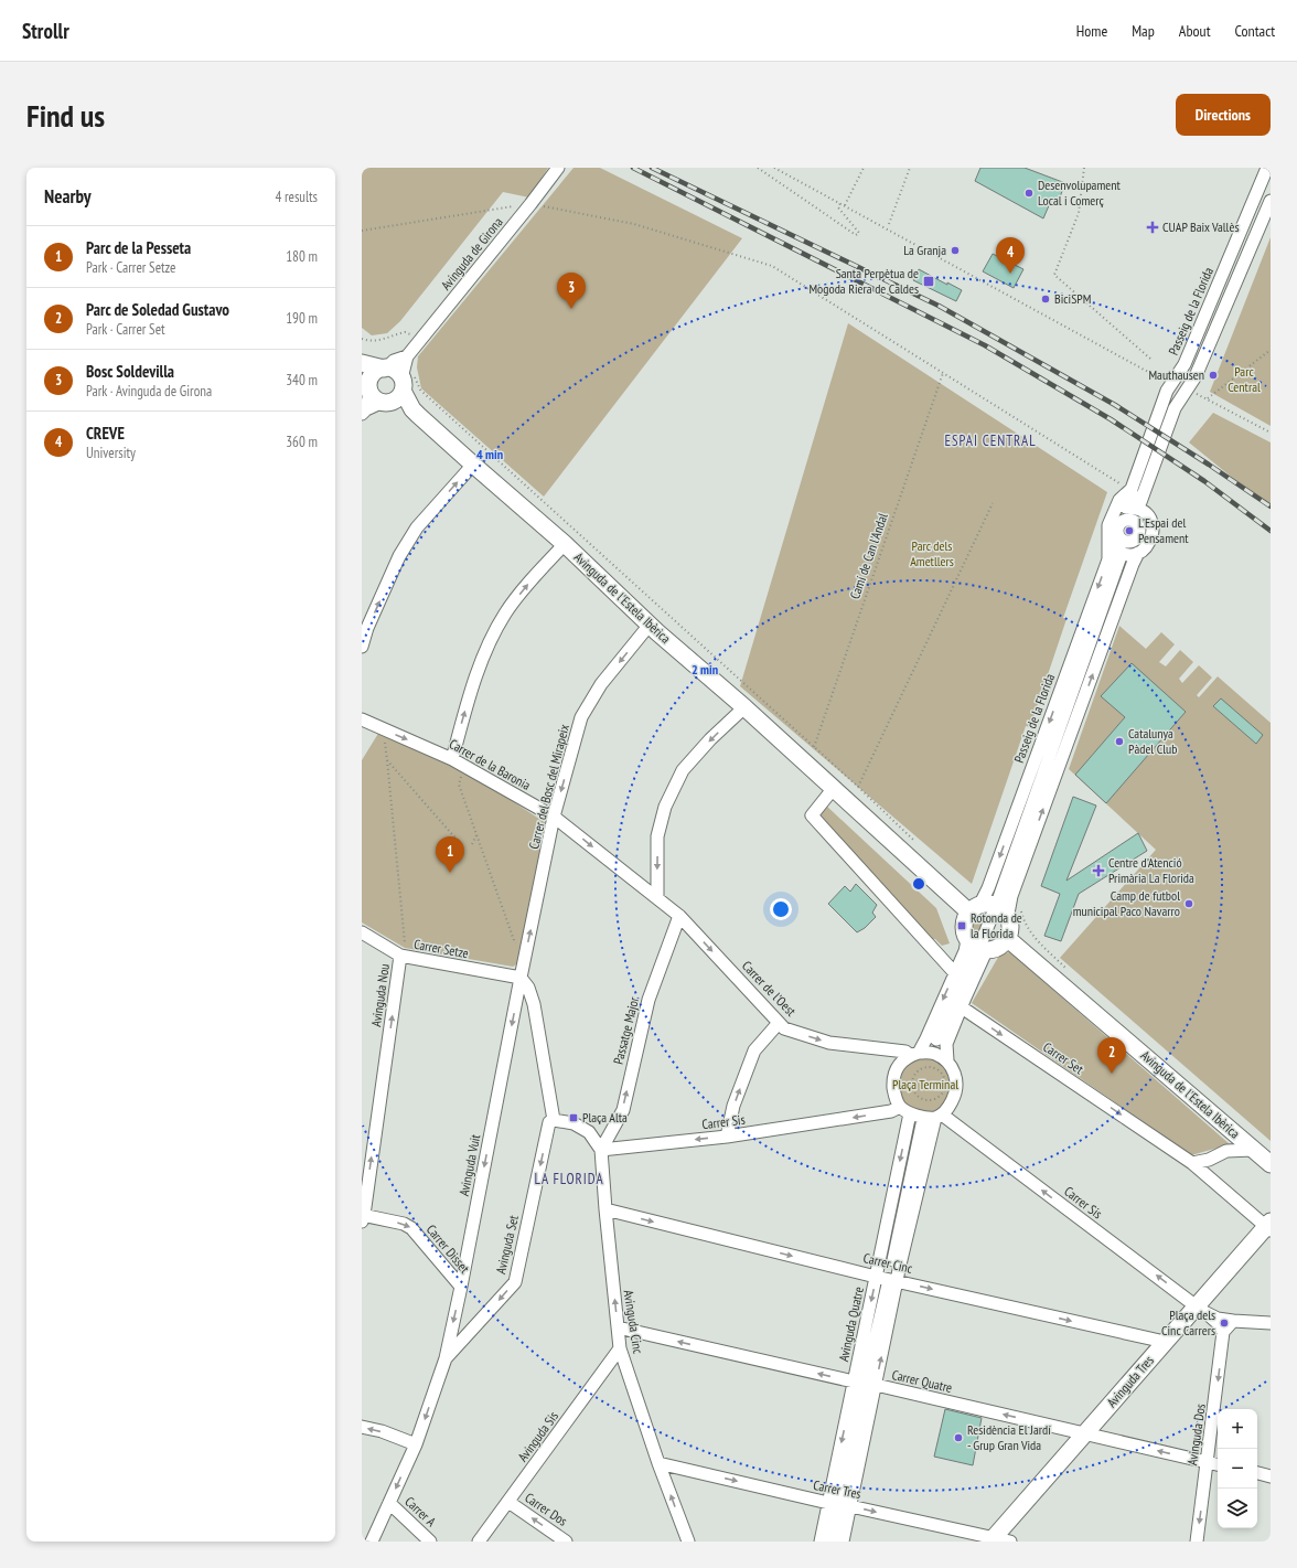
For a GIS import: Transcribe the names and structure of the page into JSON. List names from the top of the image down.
{
  "streets": {
    "main road": ["Avinguda de l'Estela Ibèrica", "Avinguda Tres"],
    "street": [
      "Avinguda de Girona",
      "Passeig de la Florida",
      "Carrer de la Baronia",
      "Carrer del Bosc del Mirapeix",
      "Carrer Setze",
      "Carrer de l'Oest",
      "Avinguda Nou",
      "Passatge Major",
      "Carrer Set",
      "Carrer Sis",
      "Avinguda Vuit",
      "Avinguda Set",
      "Carrer Disset",
      "Carrer Cinc",
      "Avinguda Cinc",
      "Avinguda Quatre",
      "Carrer Quatre",
      "Avinguda Dos",
      "Avinguda Sis",
      "Carrer Tres",
      "Carrer Dos",
      "Carrer A"
    ],
    "path": ["Camí de Can l'Andal"]
  },
  "crossings": [
    ["Avinguda de Girona", "Avinguda de l'Estela Ibèrica"],
    ["Passeig de la Florida", "Avinguda de l'Estela Ibèrica"],
    ["Avinguda de l'Estela Ibèrica", "Carrer del Bosc del Mirapeix"],
    ["Carrer de la Baronia", "Carrer del Bosc del Mirapeix"],
    ["Carrer de la Baronia", "Carrer de l'Oest"],
    ["Carrer de la Baronia", "Passatge Major"],
    ["Carrer del Bosc del Mirapeix", "Carrer Setze"],
    ["Carrer del Bosc del Mirapeix", "Avinguda Vuit"],
    ["Carrer Setze", "Avinguda Nou"],
    ["Carrer Setze", "Avinguda Vuit"],
    ["Carrer de l'Oest", "Passatge Major"],
    ["Avinguda Nou", "Carrer Disset"],
    ["Passatge Major", "Carrer Sis"],
    ["Passatge Major", "Avinguda Cinc"],
    ["Carrer Set", "Avinguda Tres"],
    ["Carrer Sis", "Avinguda Cinc"],
    ["Carrer Sis", "Avinguda Quatre"],
    ["Carrer Sis", "Avinguda Tres"],
    ["Avinguda Vuit", "Avinguda Set"],
    ["Avinguda Vuit", "Carrer Disset"],
    ["Avinguda Set", "Carrer A"],
    ["Carrer Cinc", "Avinguda Cinc"],
    ["Carrer Cinc", "Avinguda Quatre"],
    ["Carrer Cinc", "Avinguda Tres"],
    ["Avinguda Cinc", "Carrer Quatre"],
    ["Avinguda Cinc", "Avinguda Sis"],
    ["Avinguda Cinc", "Carrer Tres"],
    ["Avinguda Quatre", "Carrer Quatre"],
    ["Avinguda Quatre", "Carrer Tres"],
    ["Carrer Quatre", "Avinguda Tres"],
    ["Carrer Quatre", "Avinguda Dos"],
    ["Avinguda Tres", "Carrer Tres"],
    ["Avinguda Sis", "Carrer Dos"]
  ],
  "one_way": [
    "Carrer de la Baronia",
    "Carrer de l'Oest",
    "Avinguda Nou",
    "Passatge Major",
    "Carrer Set",
    "Carrer Sis",
    "Avinguda Set",
    "Carrer Disset",
    "Carrer Cinc",
    "Avinguda Cinc",
    "Carrer Quatre",
    "Avinguda Dos",
    "Carrer Tres",
    "Carrer Dos"
  ],
  "districts": ["ESPAI CENTRAL", "LA FLORIDA"],
  "parks": ["Parc Central", "Parc dels Ametllers", "Plaça Terminal"],
  "places": {
    "other": [
      "Desenvolupament Local i Comerç",
      "La Granja",
      "BiciSPM",
      "Mauthausen",
      "L'Espai del Pensament",
      "Catalunya Pàdel Club",
      "Camp de futbol municipal Paco Navarro",
      "Plaça dels Cinc Carrers",
      "Residència El Jardí - Grup Gran Vida"
    ],
    "health": ["CUAP Baix Vallès", "Centre d'Atenció Primària La Florida"],
    "transit": ["Santa Perpètua de Mogoda Riera de Caldes", "Rotonda de la Florida", "Plaça Alta"]
  },
  "page": {
    "header": "Strollr",
    "nav": [
      "Home",
      "Map",
      "About",
      "Contact"
    ],
    "buttons": "Directions",
    "title": "Find us",
    "heading": ["Nearby", "4 results"],
    "list": [
      {
        "mark": "1",
        "name": "Parc de la Pesseta",
        "note": "Park · Carrer Setze",
        "value": "180 m"
      },
      {
        "mark": "2",
        "name": "Parc de Soledad Gustavo",
        "note": "Park · Carrer Set",
        "value": "190 m"
      },
      {
        "mark": "3",
        "name": "Bosc Soldevilla",
        "note": "Park · Avinguda de Girona",
        "value": "340 m"
      },
      {
        "mark": "4",
        "name": "CREVE",
        "note": "University",
        "value": "360 m"
      }
    ],
    "pins": [
      "4",
      "3",
      "1",
      "2"
    ],
    "map_buttons": ["+", "−"]
  },
  "rings": ["4 min", "2 min"]
}
